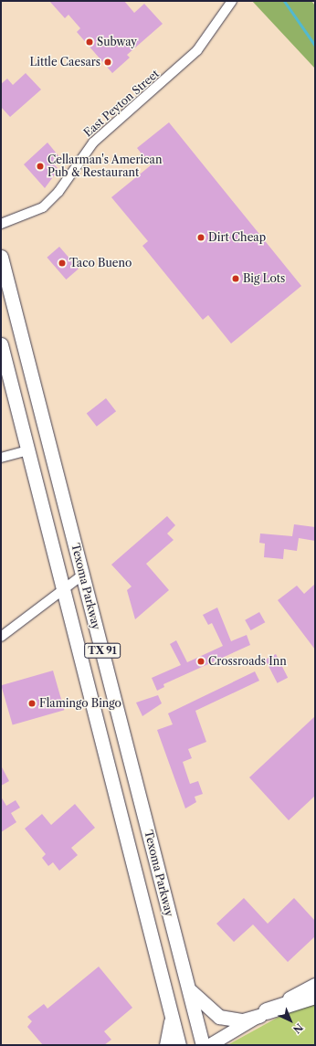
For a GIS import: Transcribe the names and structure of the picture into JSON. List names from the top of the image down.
{
  "streets": {
    "main road": ["Texoma Parkway", "TX 91"],
    "street": ["East Peyton Street"]
  },
  "places": [
    "Subway",
    "Little Caesars",
    "Cellarman's American Pub & Restaurant",
    "Dirt Cheap",
    "Taco Bueno",
    "Big Lots",
    "Crossroads Inn",
    "Flamingo Bingo"
  ],
  "north": "bottom right"
}
